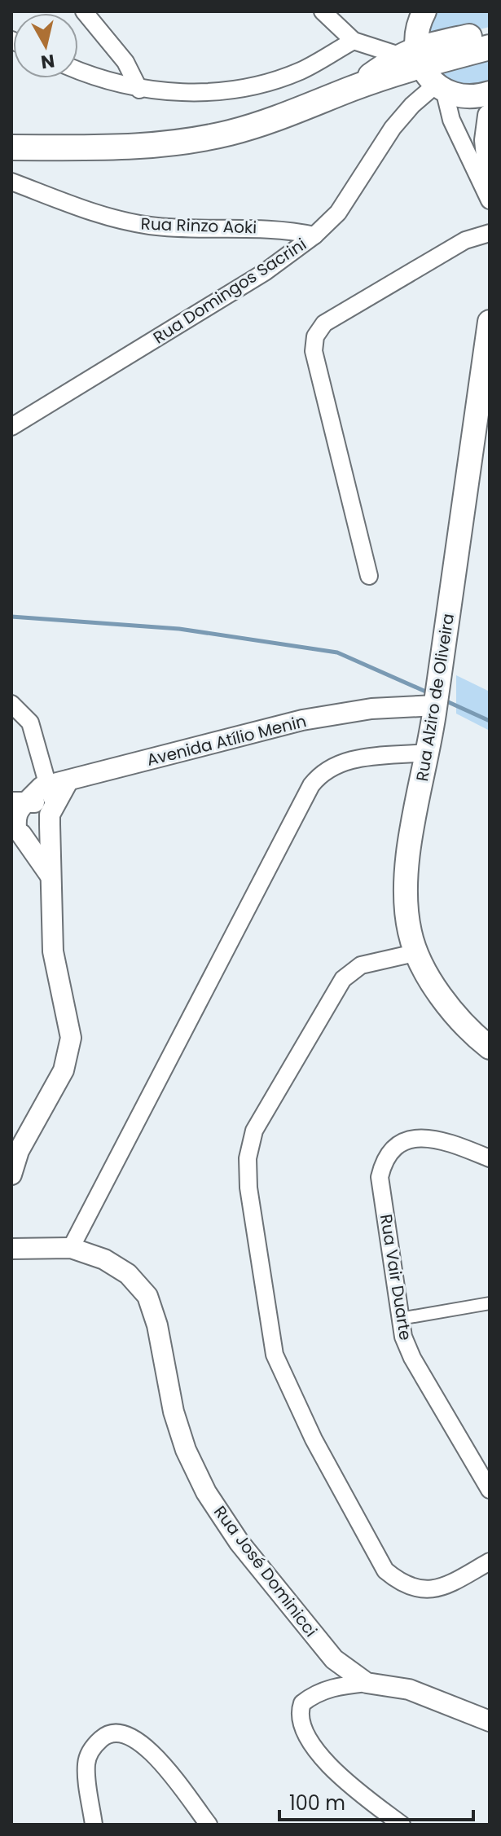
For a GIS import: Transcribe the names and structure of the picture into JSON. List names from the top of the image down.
{
  "streets": {
    "main road": ["Rua Alziro de Oliveira"],
    "street": [
      "Rua Rinzo Aoki",
      "Rua Domingos Sacrini",
      "Avenida Atílio Menin",
      "Rua Vair Duarte",
      "Rua José Dominicci"
    ]
  },
  "crossings": [
    ["Rua Rinzo Aoki", "Rua Domingos Sacrini"],
    ["Rua Alziro de Oliveira", "Avenida Atílio Menin"]
  ],
  "scale_bar": "100 m",
  "north": "bottom"
}
